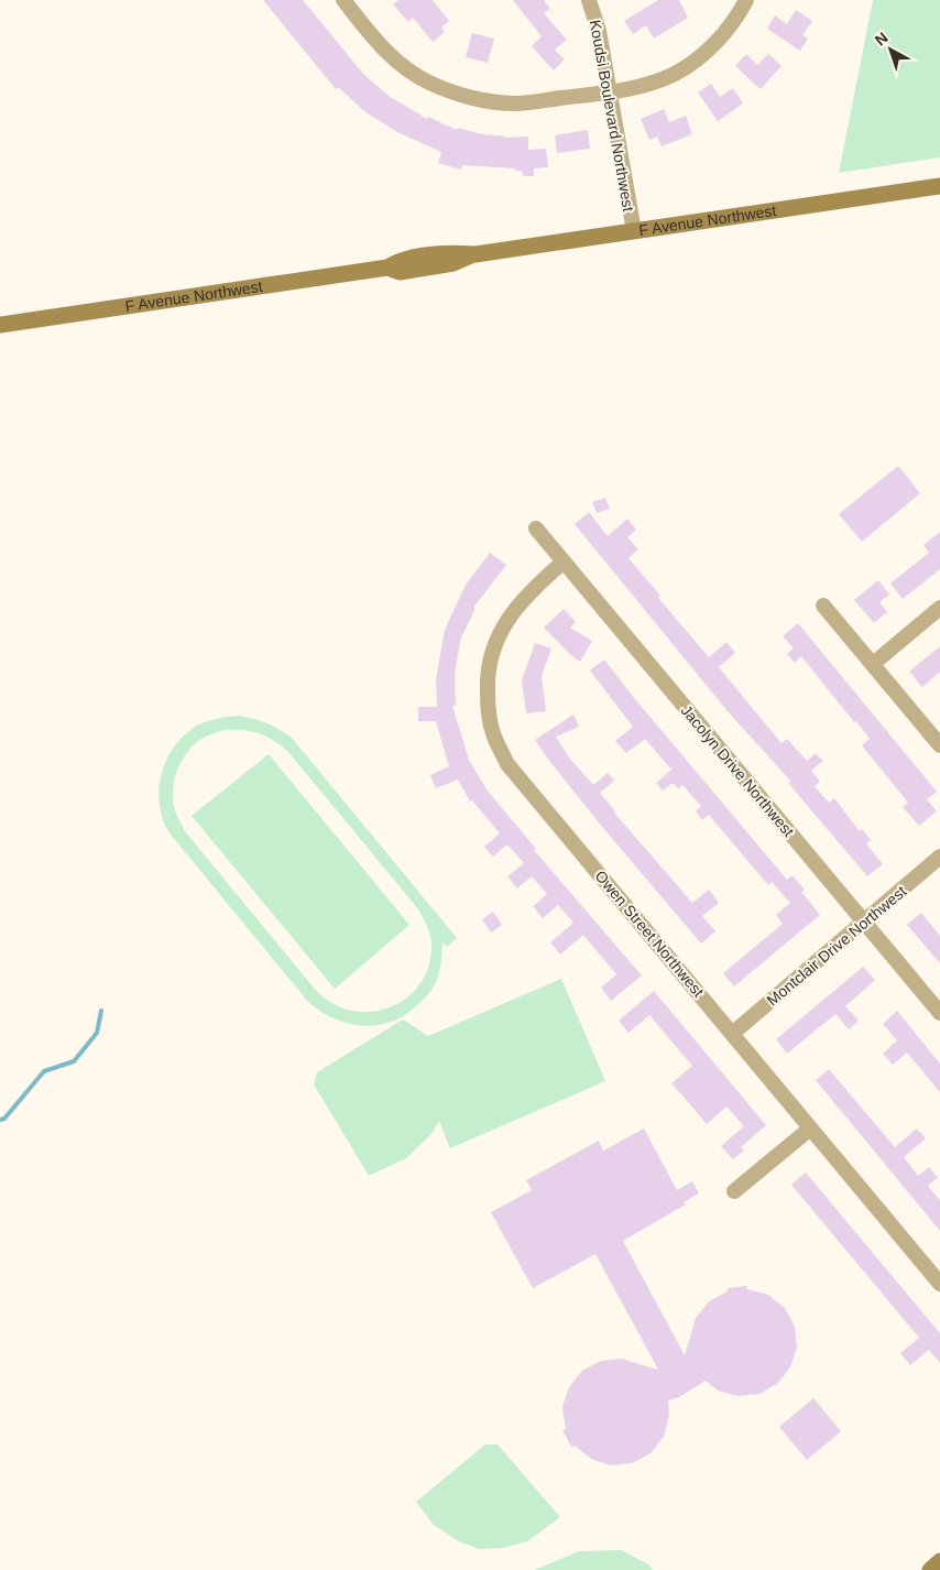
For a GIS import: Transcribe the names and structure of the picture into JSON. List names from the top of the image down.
{
  "streets": {
    "main road": ["F Avenue Northwest"],
    "street": [
      "Koudsi Boulevard Northwest",
      "Jacolyn Drive Northwest",
      "Owen Street Northwest",
      "Montclair Drive Northwest"
    ]
  },
  "crossings": [
    ["Koudsi Boulevard Northwest", "F Avenue Northwest"],
    ["Jacolyn Drive Northwest", "Owen Street Northwest"],
    ["Jacolyn Drive Northwest", "Montclair Drive Northwest"],
    ["Owen Street Northwest", "Montclair Drive Northwest"]
  ],
  "north": "top left"
}
